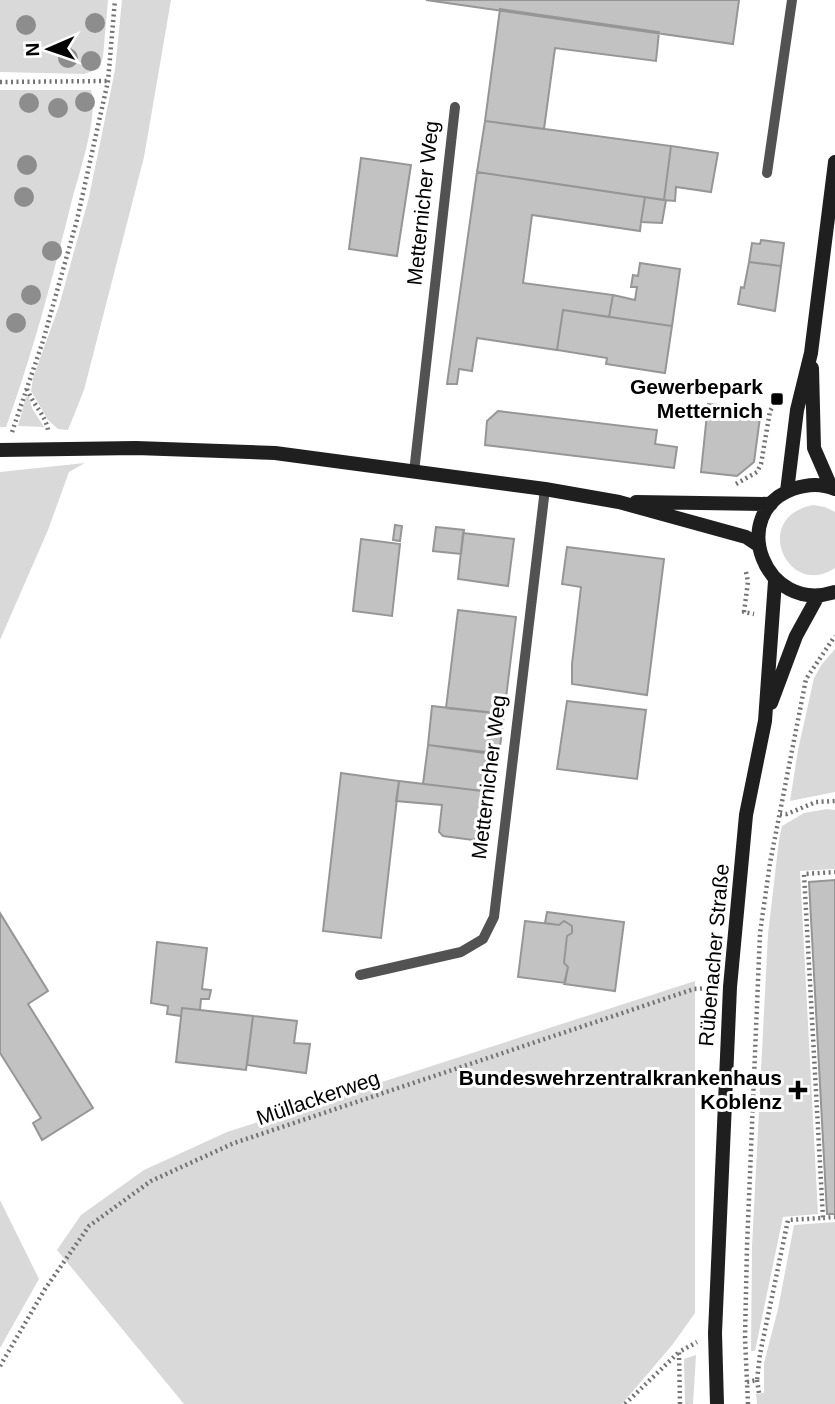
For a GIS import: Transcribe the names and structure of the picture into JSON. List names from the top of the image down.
{
  "streets": {
    "main road": ["Rübenacher Straße"],
    "lane": ["Metternicher Weg"],
    "path": ["Müllackerweg"]
  },
  "crossings": [
    ["Rübenacher Straße", "Müllackerweg"]
  ],
  "places": {
    "transit": ["Gewerbepark Metternich"],
    "health": ["Bundeswehrzentralkrankenhaus Koblenz"]
  },
  "north": "left"
}
